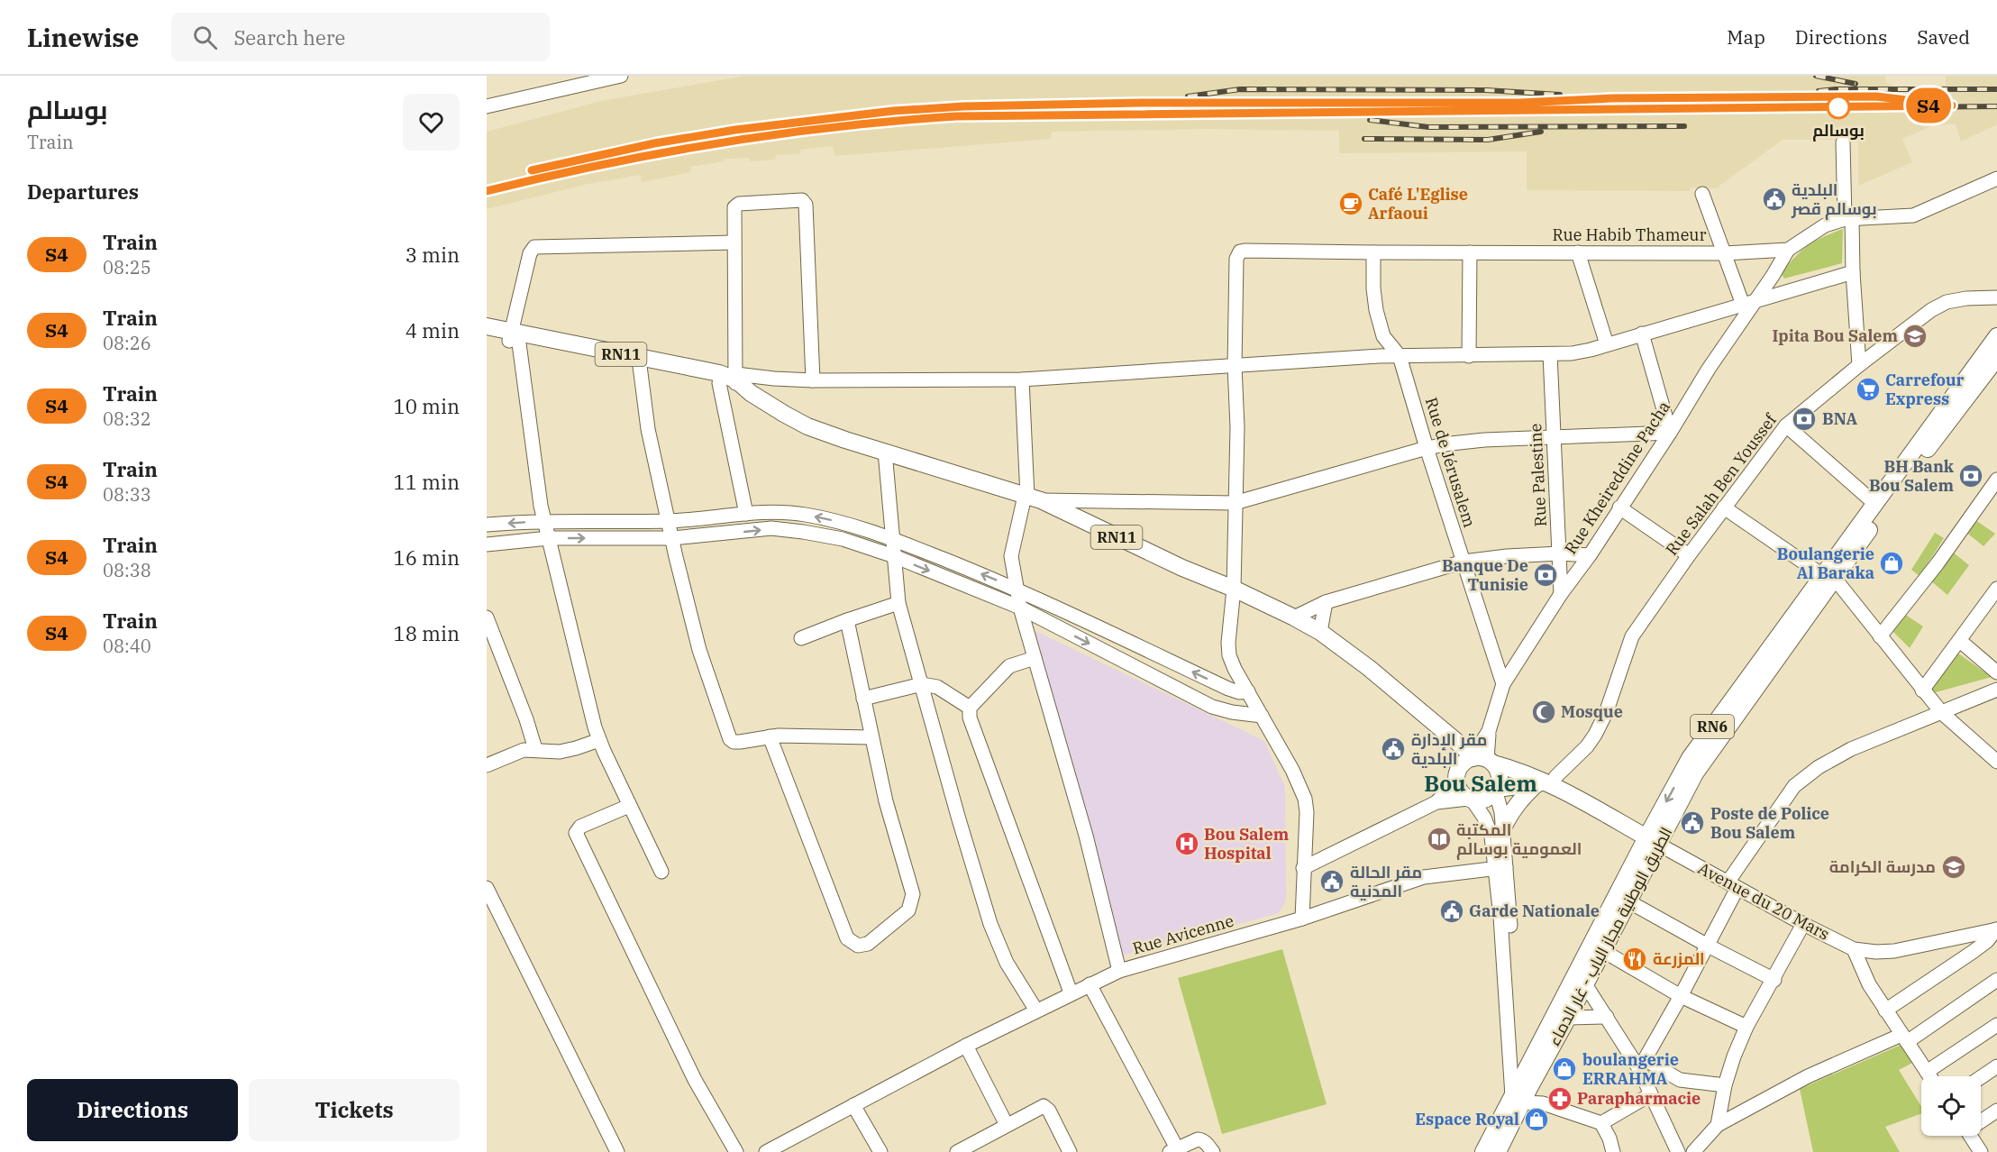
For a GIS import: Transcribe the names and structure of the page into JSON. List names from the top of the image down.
{
  "streets": {
    "main road": [
      "RN11",
      "RN6",
      "Avenue du 20 Mars",
      "الطريق الوطنية مجاز الباب - غار الدماء"
    ],
    "street": [
      "Rue Habib Thameur",
      "Rue de Jérusalem",
      "Rue Palestine",
      "Rue Kheireddine Pacha",
      "Rue Salah Ben Youssef",
      "Rue Avicenne"
    ]
  },
  "crossings": [
    ["Rue Habib Thameur", "Rue de Jérusalem"],
    ["Rue Habib Thameur", "Rue Kheireddine Pacha"],
    ["RN11", "Rue Kheireddine Pacha"],
    ["RN11", "Avenue du 20 Mars"],
    ["Rue de Jérusalem", "Rue Kheireddine Pacha"],
    ["Rue Palestine", "Rue Kheireddine Pacha"],
    ["Rue Kheireddine Pacha", "Avenue du 20 Mars"],
    ["Rue Salah Ben Youssef", "Avenue du 20 Mars"],
    ["Avenue du 20 Mars", "الطريق الوطنية مجاز الباب - غار الدماء"]
  ],
  "districts": ["Bou Salem"],
  "places": {
    "other": ["بوسالم"],
    "public building": [
      "البلدية بوسالم قصر",
      "مقر الإدارة البلدية",
      "Poste de Police Bou Salem",
      "مقر الحالة المدنية",
      "Garde Nationale"
    ],
    "cafe": ["Café L'Eglise Arfaoui"],
    "school or university": ["Ipita Bou Salem", "مدرسة الكرامة"],
    "supermarket": ["Carrefour Express"],
    "bank": ["BNA", "BH Bank Bou Salem", "Banque De Tunisie"],
    "shop": ["Boulangerie Al Baraka", "boulangerie ERRAHMA", "Espace Royal"],
    "mosque": ["Mosque"],
    "library": ["المكتبة العمومية بوسالم"],
    "hospital": ["Bou Salem Hospital"],
    "restaurant": ["المزرعة"],
    "pharmacy": ["Parapharmacie"]
  },
  "page": {
    "header": "Linewise",
    "search": "Search here",
    "nav": ["Map", "Directions", "Saved"],
    "heading": [
      ["بوسالم", "Train"],
      "Departures"
    ],
    "on_map": "S4",
    "list": [
      {
        "mark": "S4",
        "name": "Train",
        "note": "08:25",
        "value": "3 min"
      },
      {
        "mark": "S4",
        "name": "Train",
        "note": "08:26",
        "value": "4 min"
      },
      {
        "mark": "S4",
        "name": "Train",
        "note": "08:32",
        "value": "10 min"
      },
      {
        "mark": "S4",
        "name": "Train",
        "note": "08:33",
        "value": "11 min"
      },
      {
        "mark": "S4",
        "name": "Train",
        "note": "08:38",
        "value": "16 min"
      },
      {
        "mark": "S4",
        "name": "Train",
        "note": "08:40",
        "value": "18 min"
      }
    ],
    "buttons": ["Directions", "Tickets"]
  }
}
